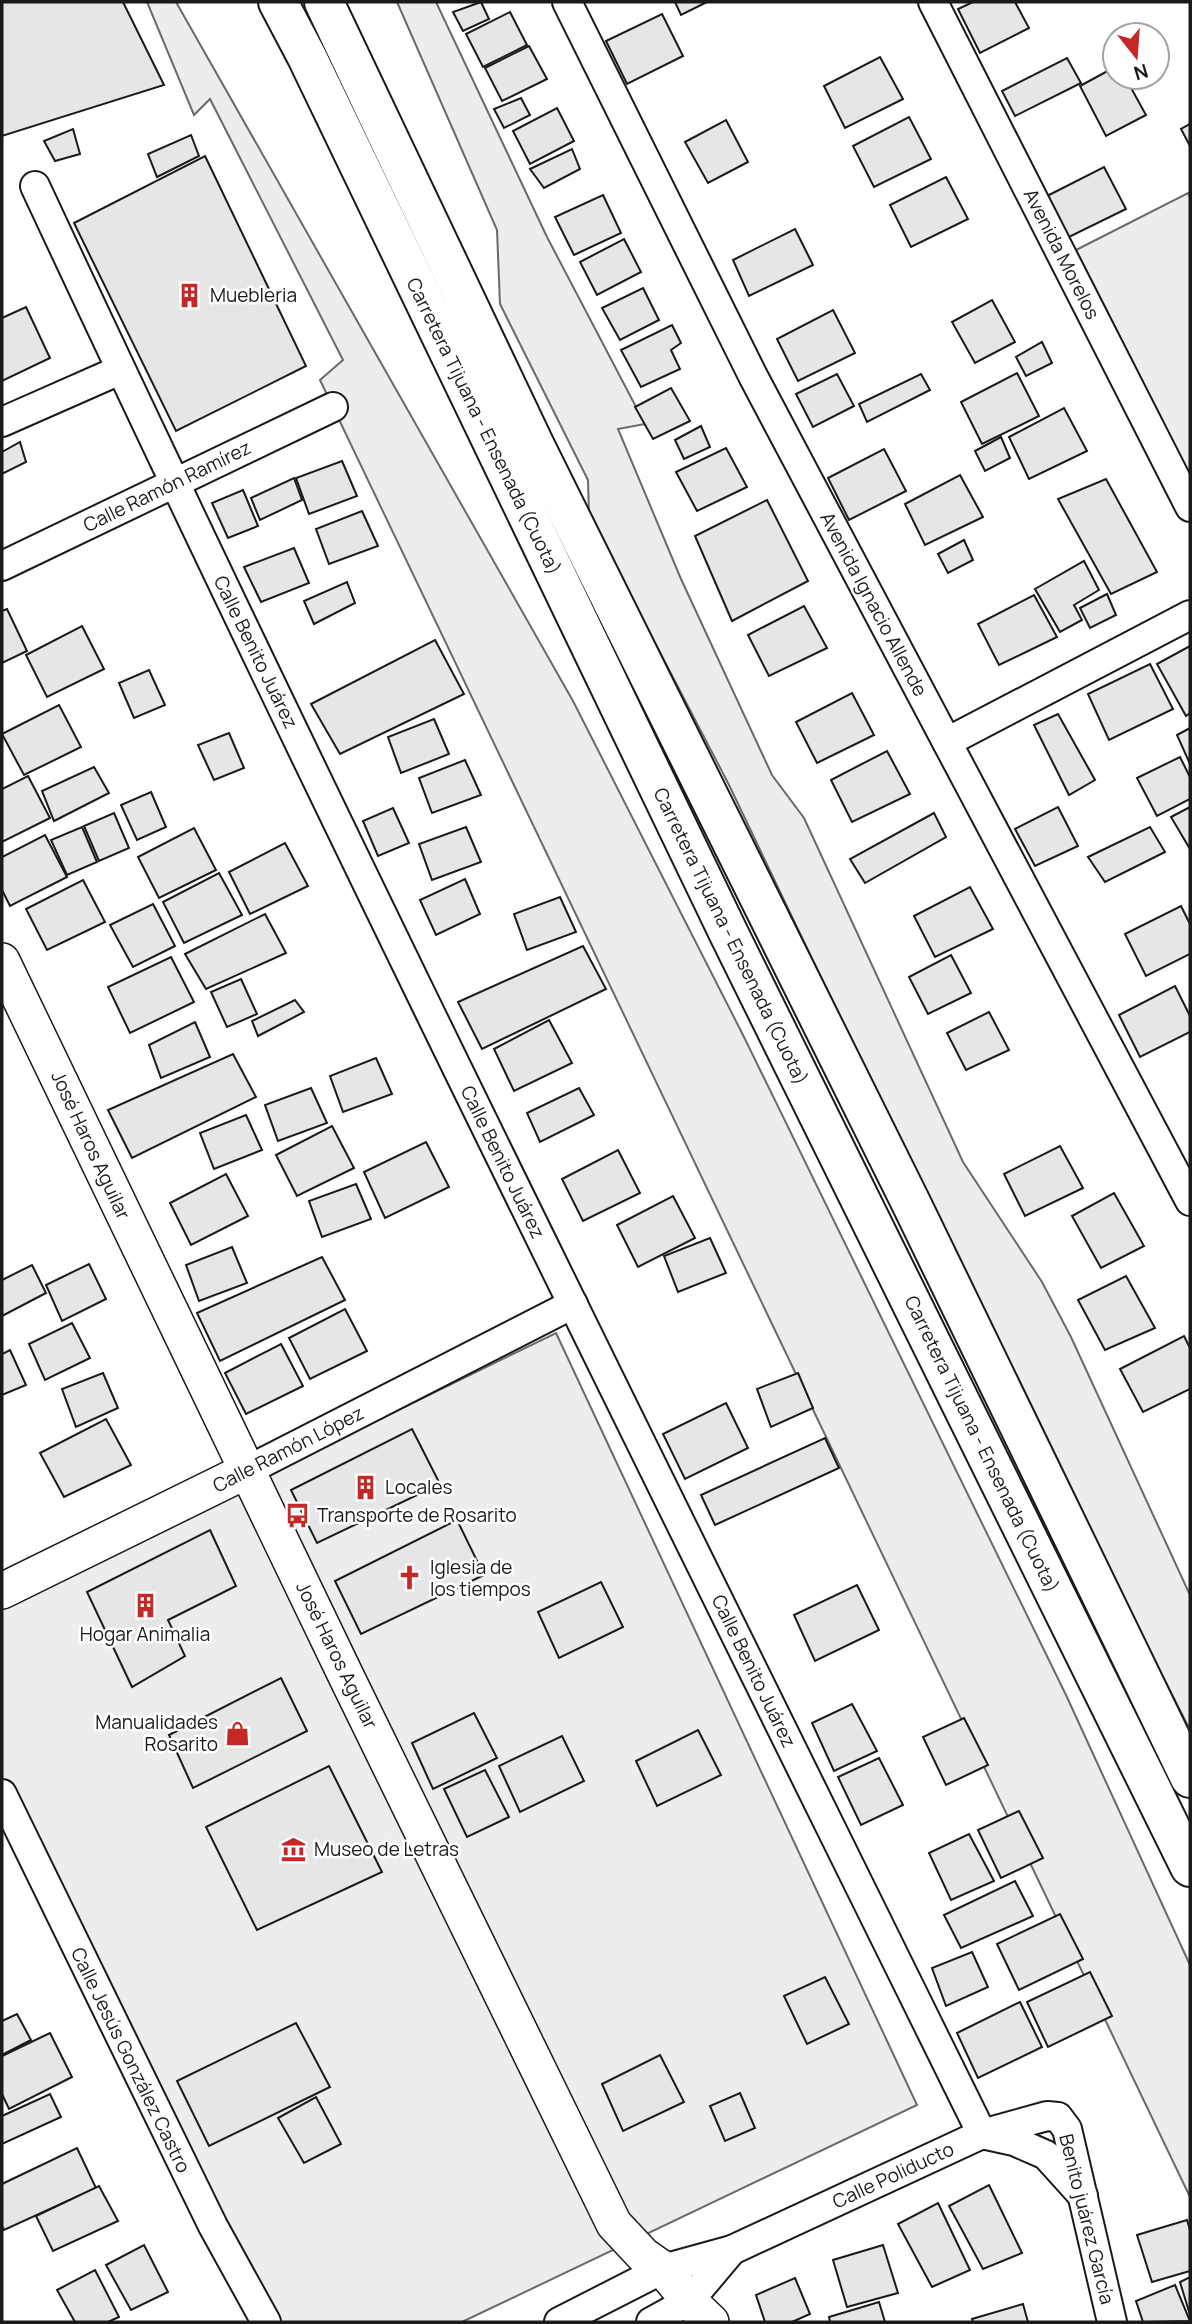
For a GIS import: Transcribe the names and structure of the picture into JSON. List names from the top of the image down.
{
  "streets": {
    "highway": ["Carretera Tijuana - Ensenada (Cuota)"],
    "street": [
      "Avenida Morelos",
      "Calle Ramón Ramírez",
      "Avenida Ignacio Allende",
      "Calle Benito Juárez",
      "José Haros Aguilar",
      "Calle Ramón López",
      "Calle Jesús González Castro",
      "Calle Poliducto",
      "Benito juárez García"
    ]
  },
  "crossings": [
    ["Calle Ramón Ramírez", "Calle Benito Juárez"],
    ["Calle Benito Juárez", "Calle Ramón López"],
    ["Calle Benito Juárez", "Calle Poliducto"],
    ["José Haros Aguilar", "Calle Ramón López"],
    ["José Haros Aguilar", "Calle Poliducto"],
    ["Calle Poliducto", "Benito juárez García"]
  ],
  "places": {
    "building": ["Muebleria", "Locales", "Hogar Animalia"],
    "bus stop": ["Transporte de Rosarito"],
    "church": ["Iglesia de los tiempos"],
    "shop": ["Manualidades Rosarito"],
    "museum": ["Museo de Letras"]
  },
  "north": "bottom"
}
